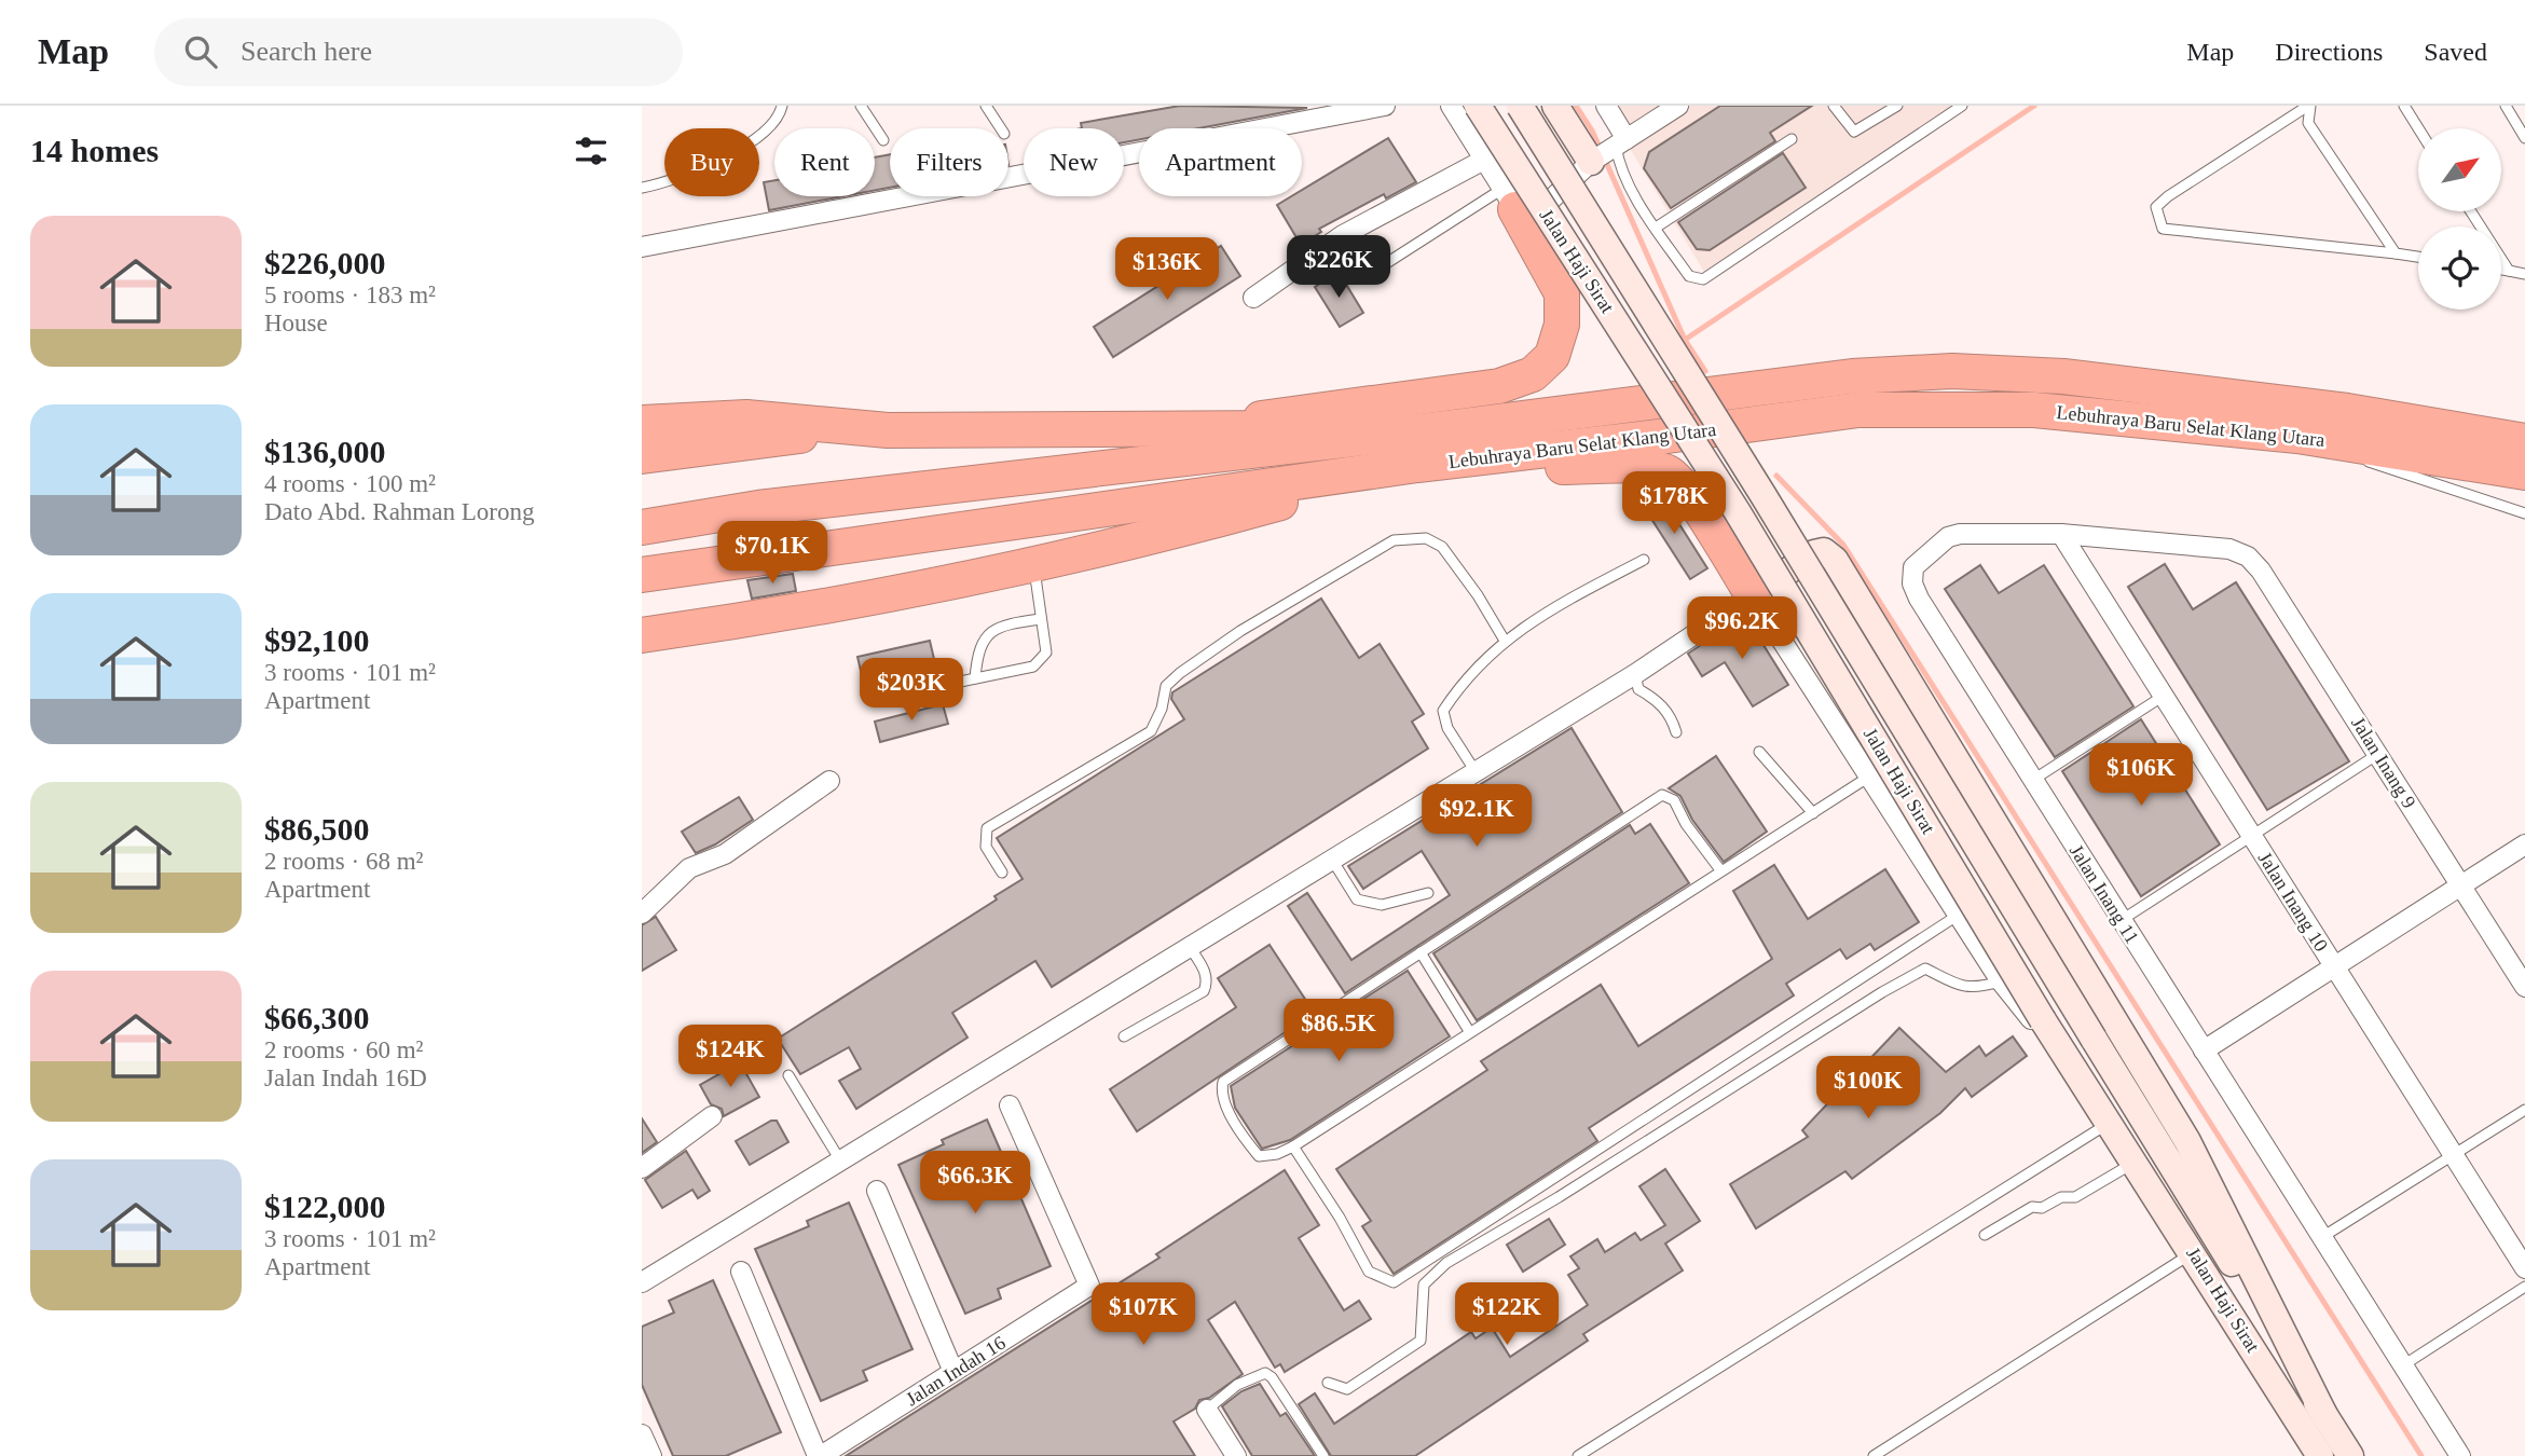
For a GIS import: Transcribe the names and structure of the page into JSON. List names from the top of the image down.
{
  "streets": {
    "highway": ["Lebuhraya Baru Selat Klang Utara"],
    "main road": ["Jalan Haji Sirat"],
    "street": [
      "Jalan Inang 9",
      "Jalan Inang 11",
      "Jalan Inang 10",
      "Jalan Indah 16"
    ]
  },
  "crossings": [
    ["Jalan Inang 9", "Jalan Inang 11"],
    ["Jalan Inang 11", "Jalan Inang 10"]
  ],
  "north": "top right",
  "page": {
    "header": "Map",
    "search": "Search here",
    "nav": ["Map", "Directions", "Saved"],
    "heading": "14 homes",
    "chip": [
      "Buy",
      "Rent",
      "Filters",
      "New",
      "Apartment"
    ],
    "list": [
      {
        "name": "$226,000",
        "note": "5 rooms · 183 m² · House"
      },
      {
        "name": "$136,000",
        "note": "4 rooms · 100 m² · Dato Abd. Rahman Lorong"
      },
      {
        "name": "$92,100",
        "note": "3 rooms · 101 m² · Apartment"
      },
      {
        "name": "$86,500",
        "note": "2 rooms · 68 m² · Apartment"
      },
      {
        "name": "$66,300",
        "note": "2 rooms · 60 m² · Jalan Indah 16D"
      },
      {
        "name": "$122,000",
        "note": "3 rooms · 101 m² · Apartment"
      }
    ],
    "price": [
      "$226K",
      "$136K",
      "$178K",
      "$70.1K",
      "$96.2K",
      "$203K",
      "$106K",
      "$92.1K",
      "$86.5K",
      "$124K",
      "$100K",
      "$66.3K",
      "$107K",
      "$122K"
    ]
  }
}
